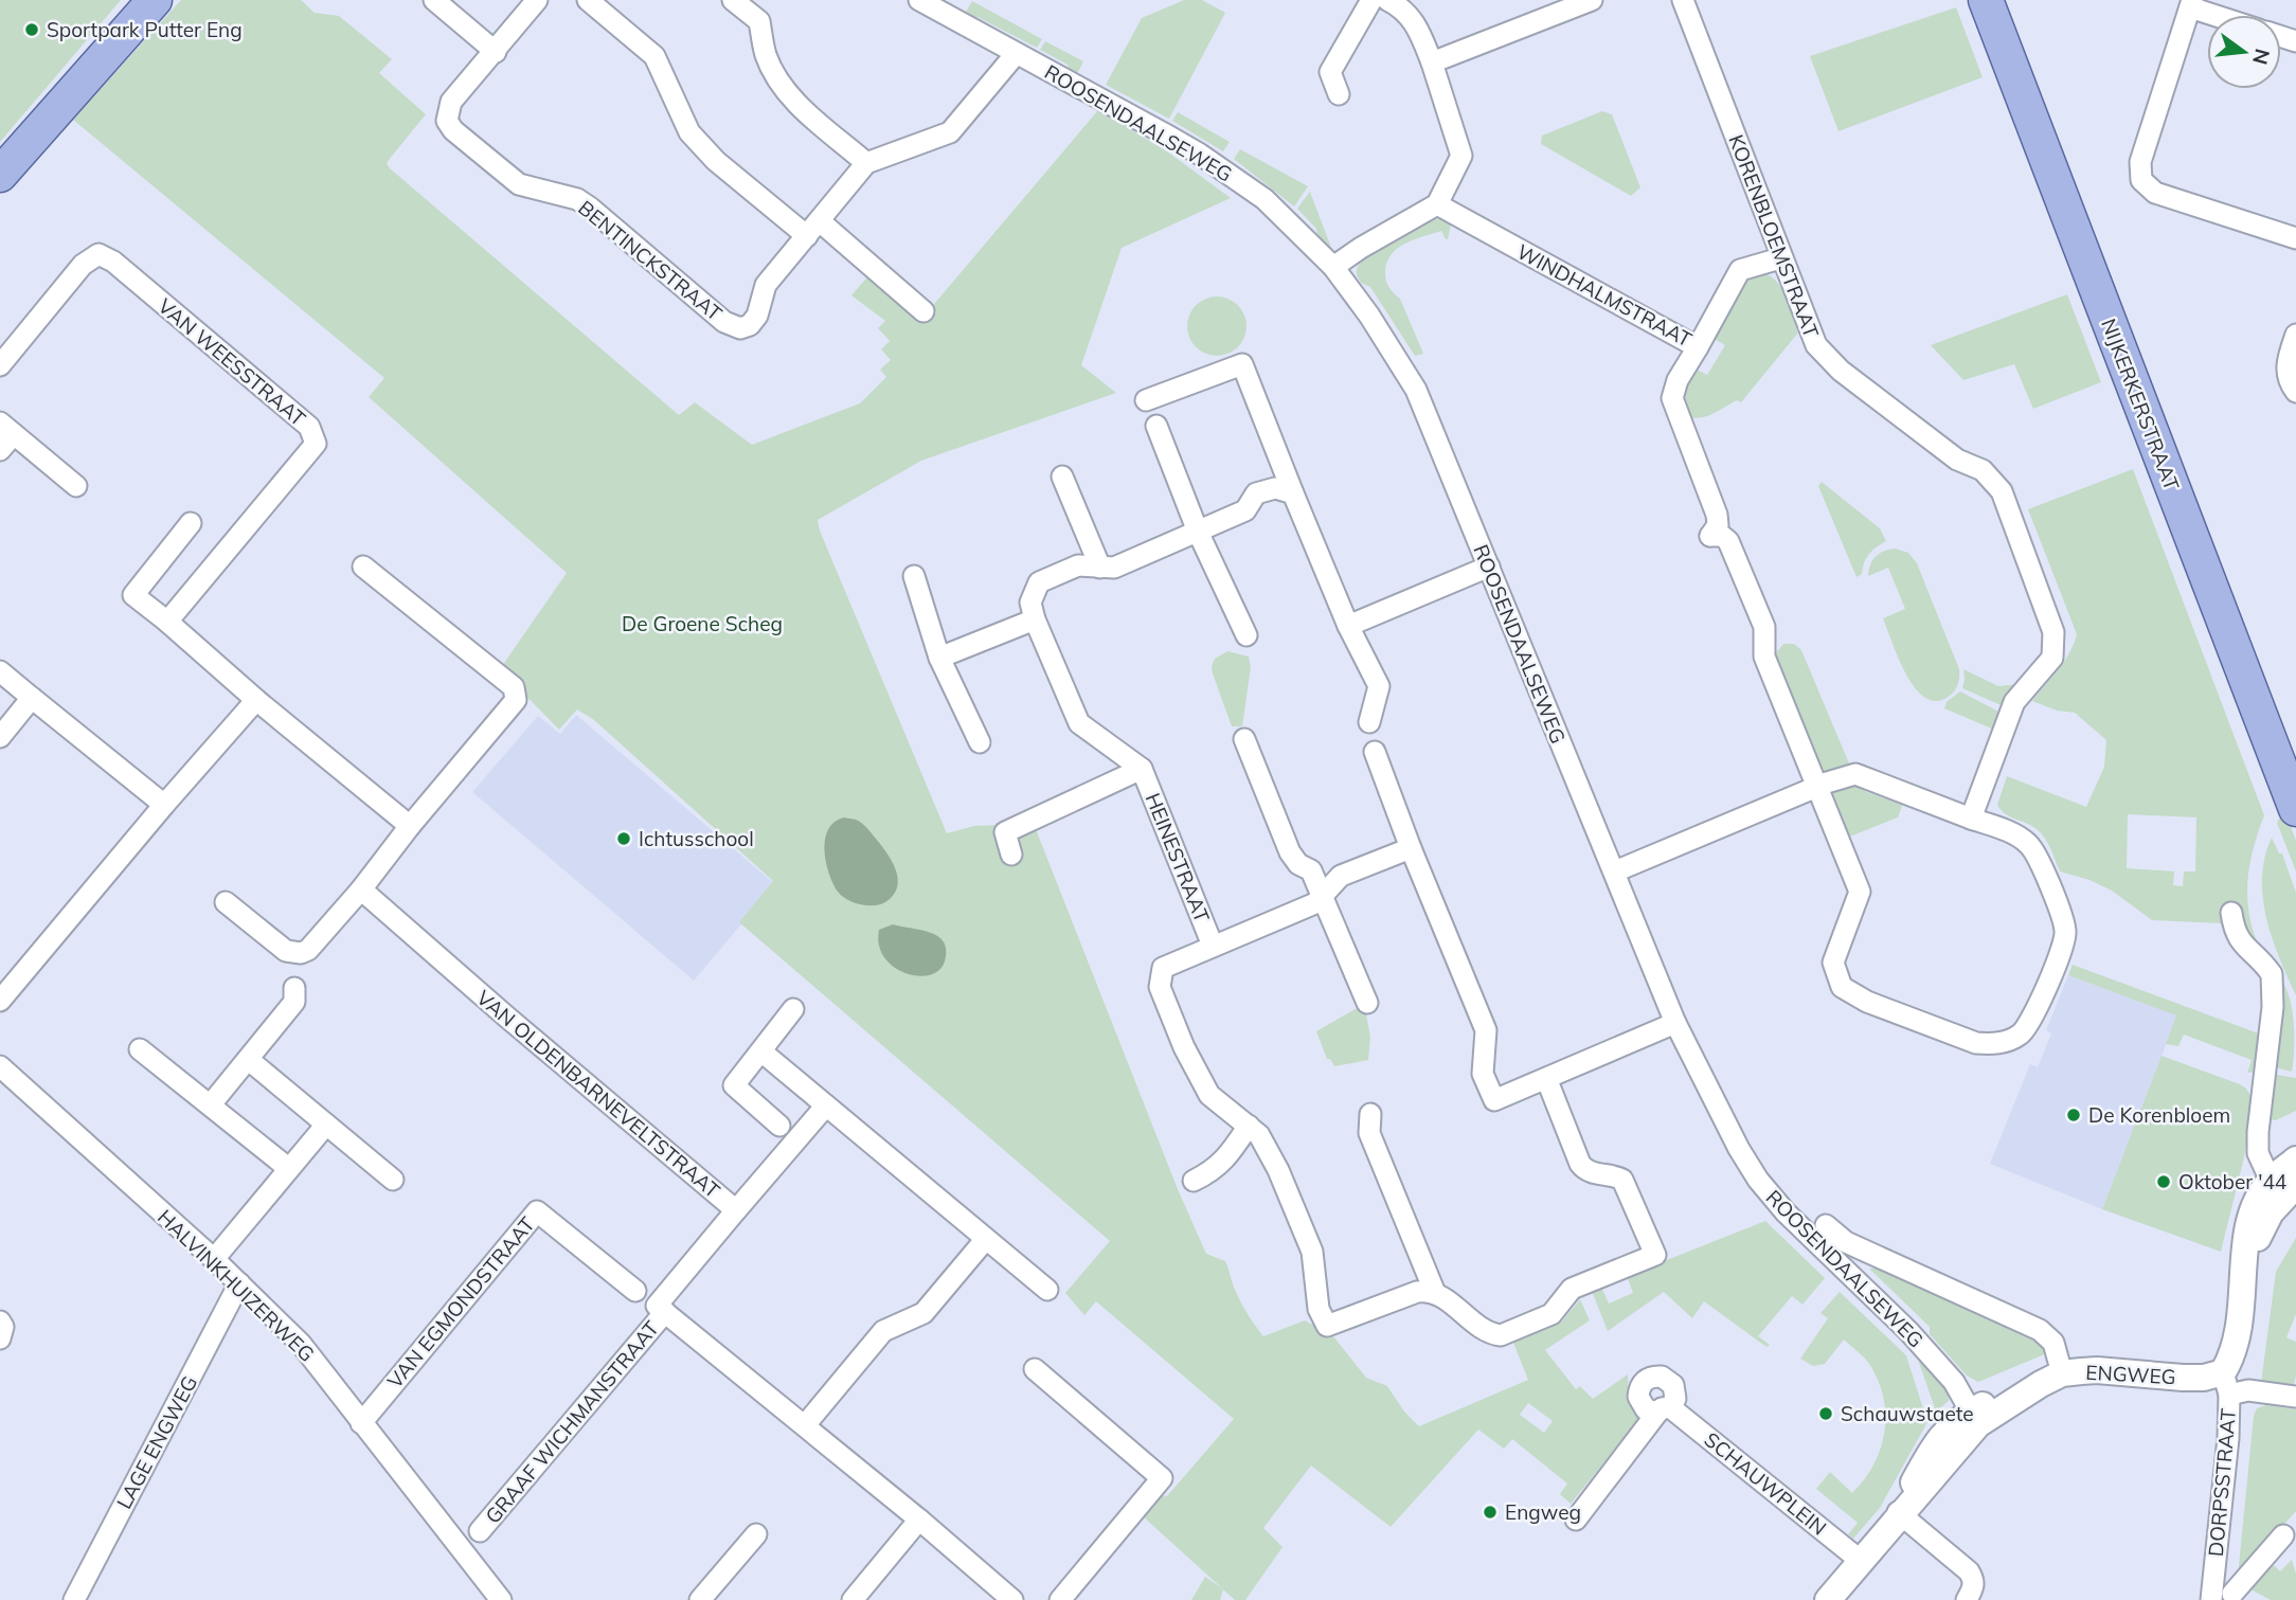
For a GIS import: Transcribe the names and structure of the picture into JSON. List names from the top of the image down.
{
  "streets": {
    "main road": ["NIJKERKERSTRAAT"],
    "street": [
      "ROOSENDAALSEWEG",
      "KORENBLOEMSTRAAT",
      "BENTINCKSTRAAT",
      "WINDHALMSTRAAT",
      "VAN WEESSTRAAT",
      "HEINESTRAAT",
      "VAN OLDENBARNEVELTSTRAAT",
      "HALVINKHUIZERWEG",
      "VAN EGMONDSTRAAT",
      "ENGWEG",
      "GRAAF WICHMANSTRAAT",
      "LAGE ENGWEG",
      "DORPSSTRAAT",
      "SCHAUWPLEIN"
    ]
  },
  "crossings": [
    ["ROOSENDAALSEWEG", "ENGWEG"],
    ["KORENBLOEMSTRAAT", "WINDHALMSTRAAT"],
    ["VAN OLDENBARNEVELTSTRAAT", "GRAAF WICHMANSTRAAT"],
    ["HALVINKHUIZERWEG", "VAN EGMONDSTRAAT"],
    ["HALVINKHUIZERWEG", "LAGE ENGWEG"],
    ["ENGWEG", "DORPSSTRAAT"],
    ["ENGWEG", "SCHAUWPLEIN"]
  ],
  "parks": ["De Groene Scheg"],
  "places": [
    "Sportpark Putter Eng",
    "Ichtusschool",
    "De Korenbloem",
    "Oktober '44",
    "Schauwstaete",
    "Engweg"
  ],
  "north": "right"
}
